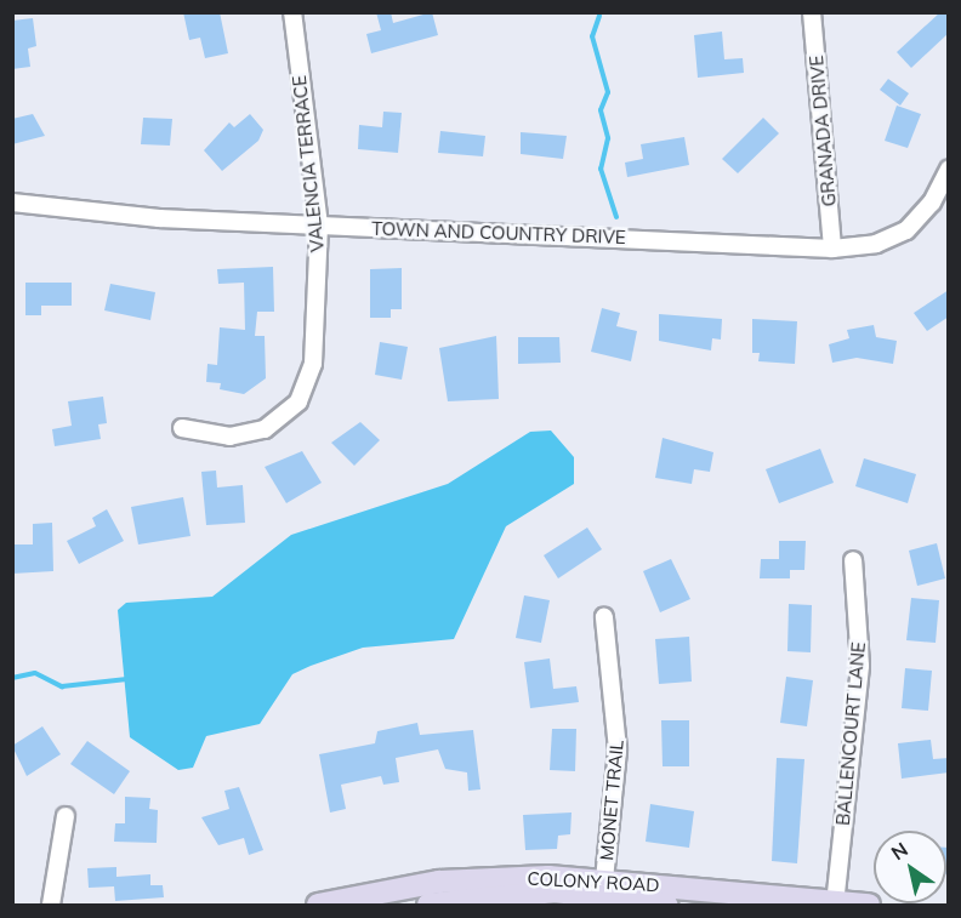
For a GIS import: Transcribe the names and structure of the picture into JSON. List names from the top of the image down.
{
  "streets": {
    "main road": ["COLONY ROAD"],
    "street": [
      "GRANADA DRIVE",
      "VALENCIA TERRACE",
      "TOWN AND COUNTRY DRIVE",
      "BALLENCOURT LANE",
      "MONET TRAIL"
    ]
  },
  "crossings": [
    ["GRANADA DRIVE", "TOWN AND COUNTRY DRIVE"],
    ["VALENCIA TERRACE", "TOWN AND COUNTRY DRIVE"],
    ["BALLENCOURT LANE", "COLONY ROAD"],
    ["MONET TRAIL", "COLONY ROAD"]
  ],
  "north": "top left"
}
